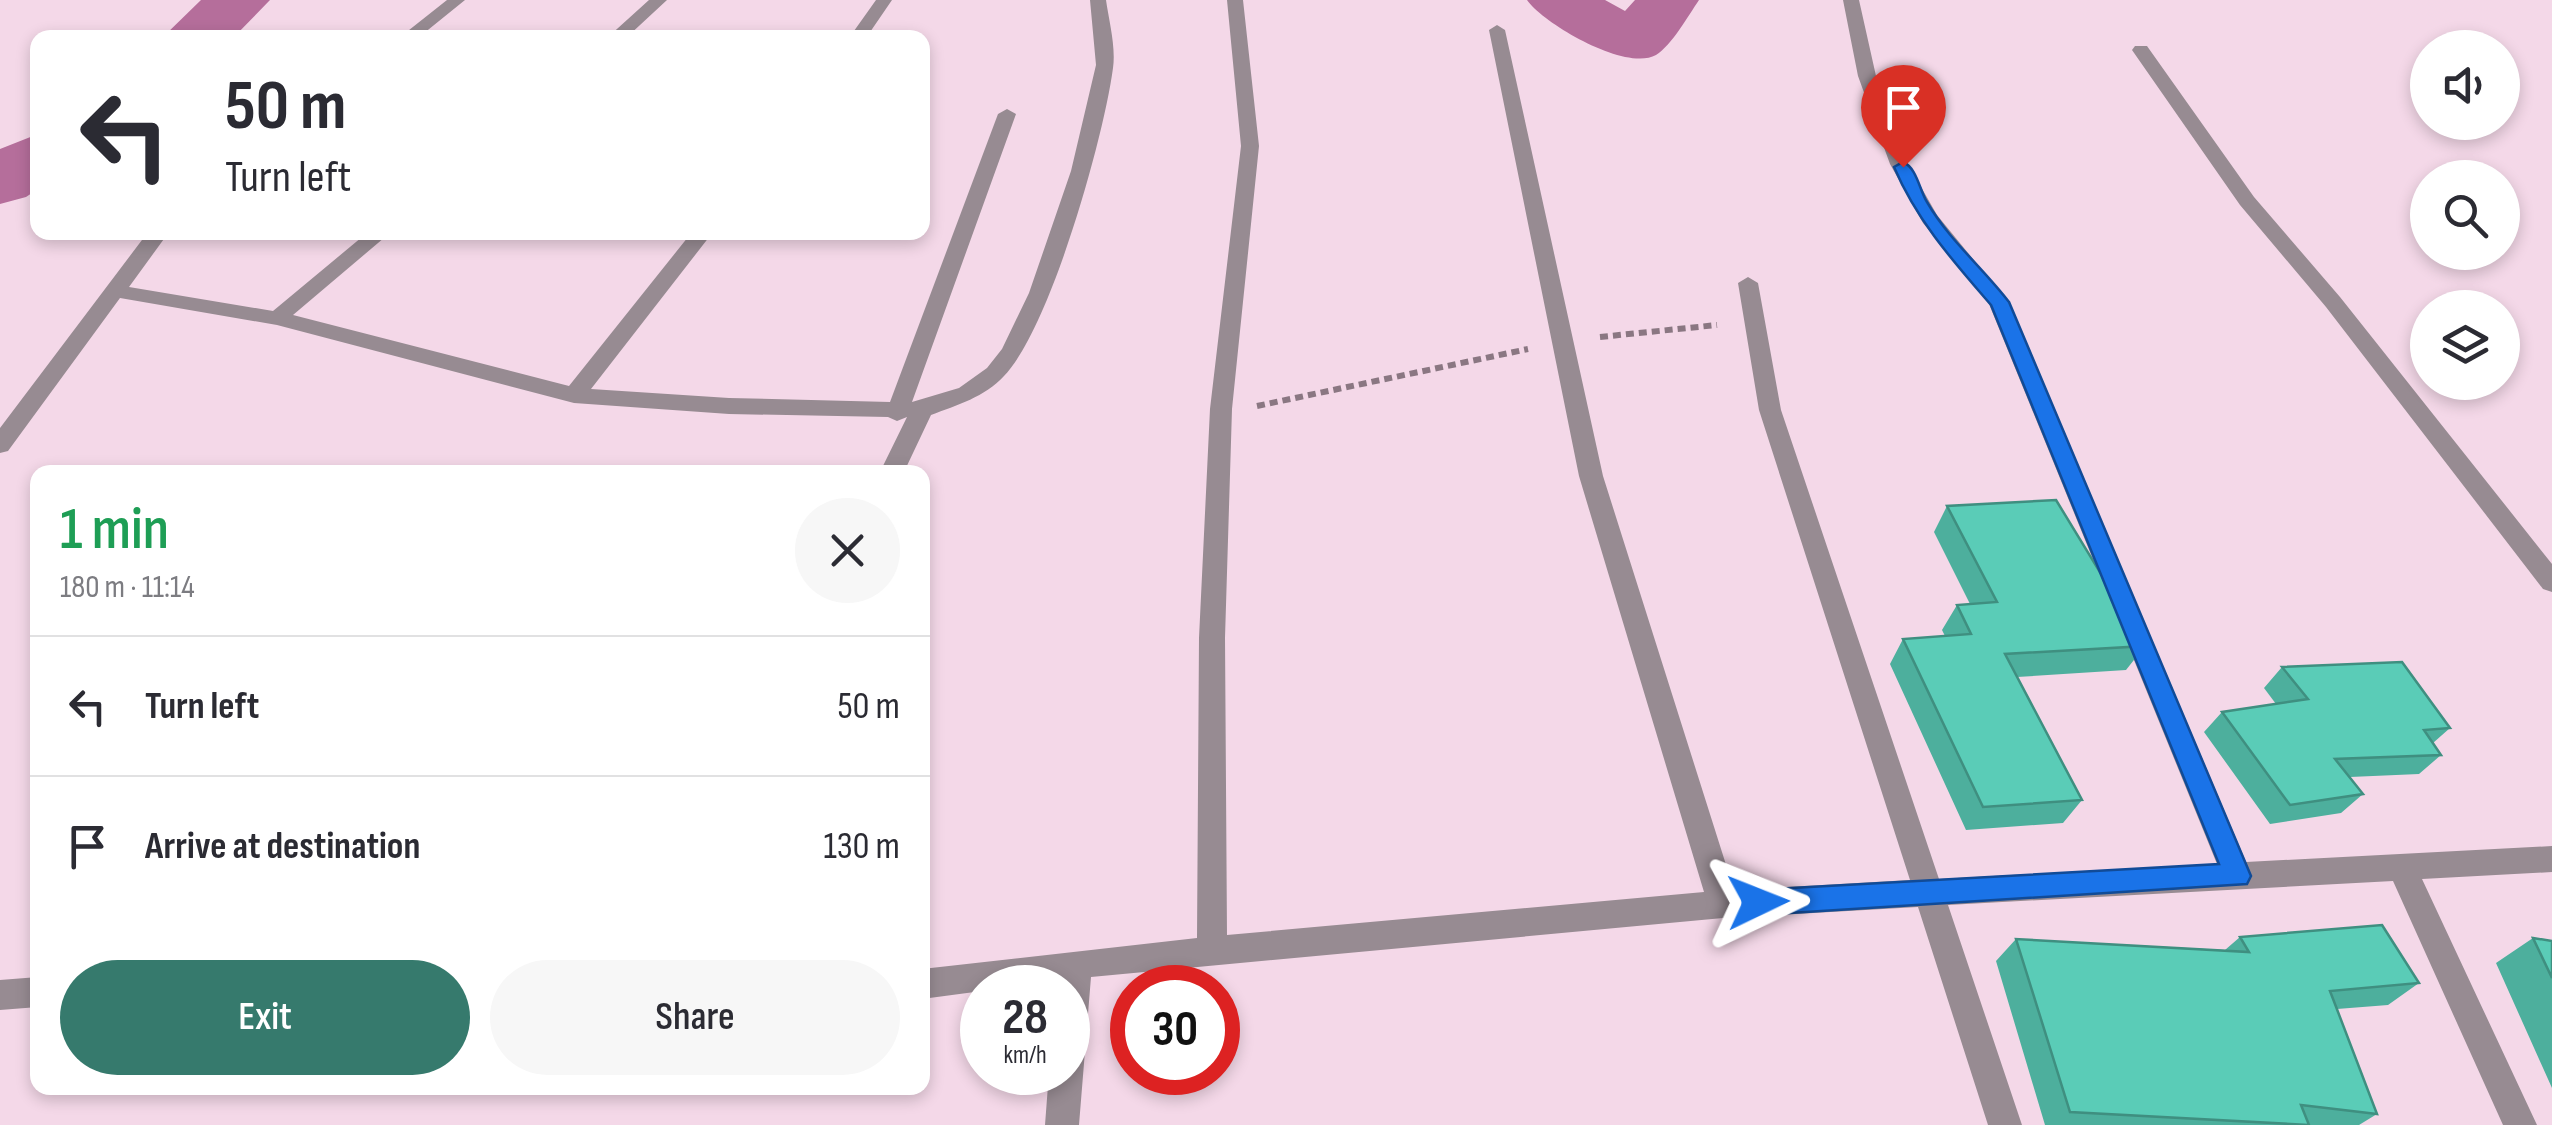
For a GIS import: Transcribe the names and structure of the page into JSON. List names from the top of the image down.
{
  "page": {
    "turn": ["50 m", "Turn left"],
    "heading": ["1 min", "180 m · 11:14"],
    "list": [
      {
        "name": "Turn left",
        "value": "50 m"
      },
      {
        "name": "Arrive at destination",
        "value": "130 m"
      }
    ],
    "buttons": ["Exit", "Share"],
    "speed": "28 km/h",
    "limit": "30"
  }
}
